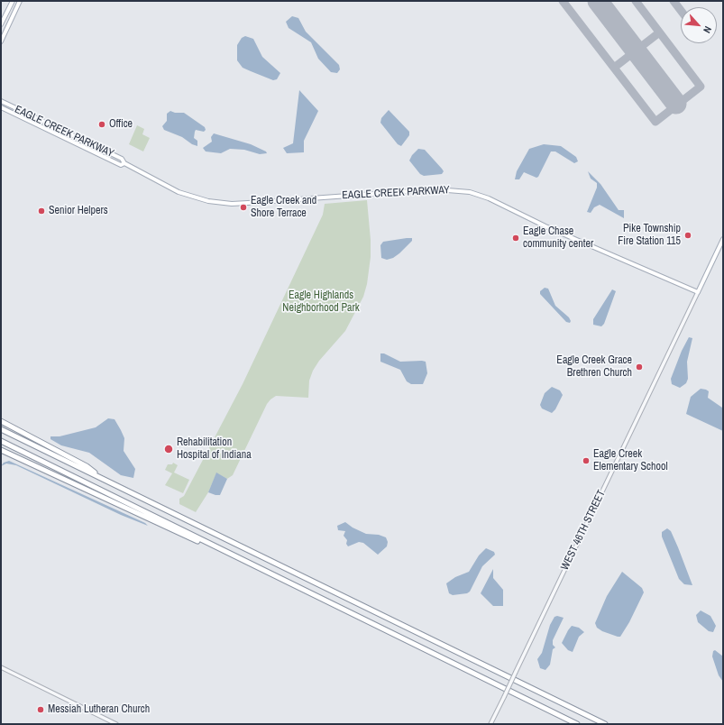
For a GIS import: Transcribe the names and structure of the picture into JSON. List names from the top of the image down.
{
  "streets": {
    "main road": ["EAGLE CREEK PARKWAY", "WEST 46TH STREET"]
  },
  "crossings": [
    ["EAGLE CREEK PARKWAY", "WEST 46TH STREET"]
  ],
  "parks": ["Eagle Highlands Neighborhood Park"],
  "places": [
    "Office",
    "Eagle Creek and Shore Terrace",
    "Senior Helpers",
    "Pike Township Fire Station 115",
    "Eagle Chase community center",
    "Eagle Creek Grace Brethren Church",
    "Rehabilitation Hospital of Indiana",
    "Eagle Creek Elementary School",
    "Messiah Lutheran Church"
  ],
  "north": "bottom right"
}
